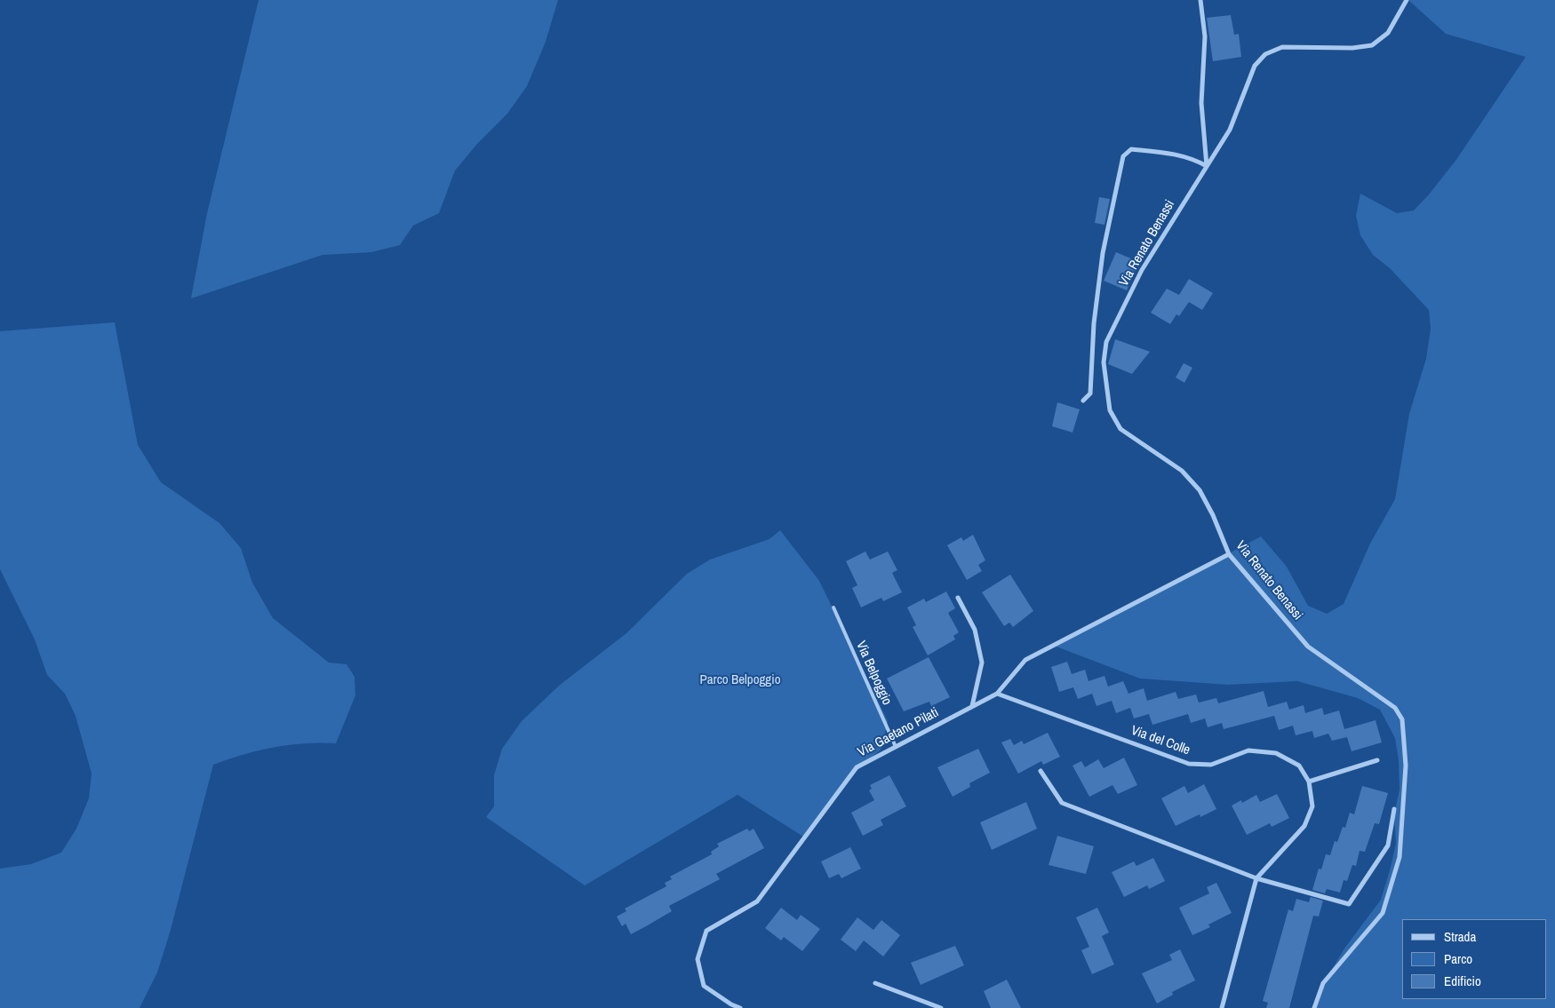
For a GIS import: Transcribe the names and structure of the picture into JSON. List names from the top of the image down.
{
  "streets": {
    "street": ["Via Renato Benassi", "Via Gaetano Pilati", "Via del Colle"],
    "lane": ["Via Belpoggio"]
  },
  "crossings": [
    ["Via Renato Benassi", "Via Gaetano Pilati"],
    ["Via Belpoggio", "Via Gaetano Pilati"],
    ["Via Gaetano Pilati", "Via del Colle"]
  ],
  "parks": ["Parco Belpoggio"],
  "legend": ["Strada", "Parco", "Edificio"]
}
